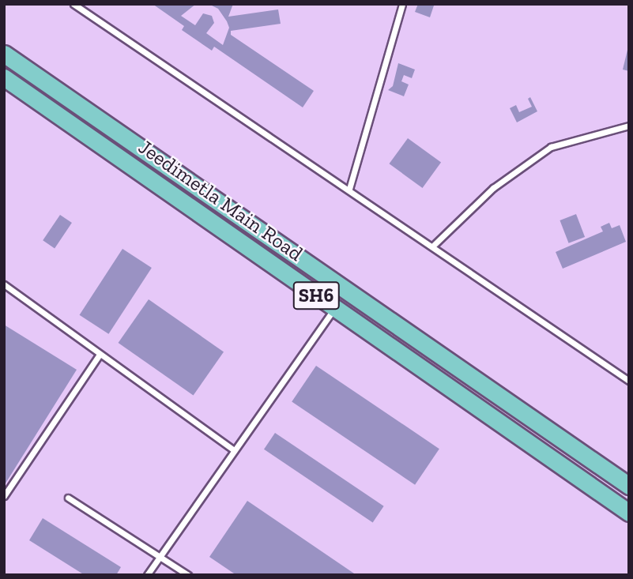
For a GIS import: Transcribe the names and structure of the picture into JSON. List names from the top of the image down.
{
  "streets": {
    "main road": ["Jeedimetla Main Road", "SH6"]
  }
}
